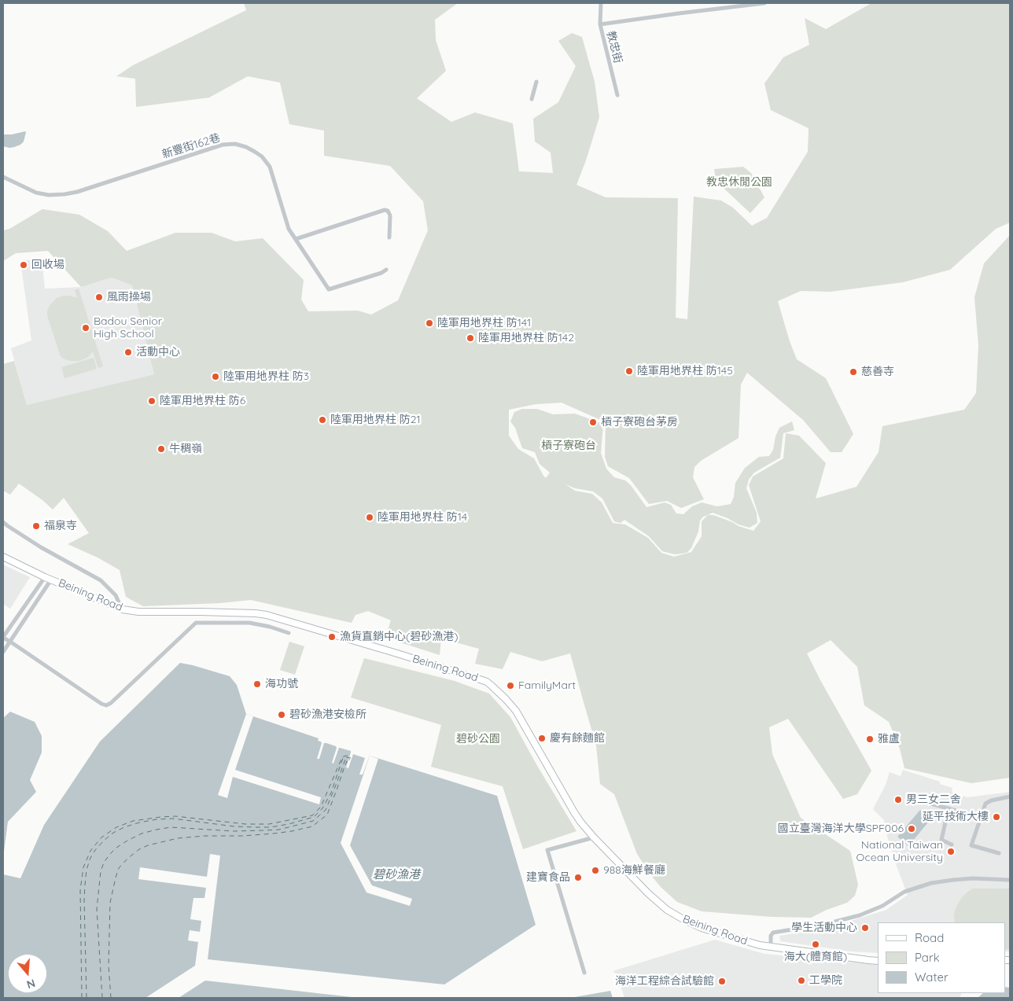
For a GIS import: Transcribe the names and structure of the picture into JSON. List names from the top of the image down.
{
  "streets": {
    "main road": ["Beining Road"],
    "street": ["教忠街", "新豐街162巷"]
  },
  "water": ["碧砂漁港"],
  "parks": ["教忠休閒公園", "槓子寮砲台", "碧砂公園"],
  "places": [
    "回收場",
    "風雨操場",
    "陸軍用地界柱 防141",
    "Badou Senior High School",
    "陸軍用地界柱 防142",
    "活動中心",
    "陸軍用地界柱 防145",
    "慈善寺",
    "陸軍用地界柱 防3",
    "陸軍用地界柱 防6",
    "陸軍用地界柱 防21",
    "槓子寮砲台茅房",
    "牛稠嶺",
    "陸軍用地界柱 防14",
    "福泉寺",
    "漁貨直銷中心(碧砂漁港)",
    "海功號",
    "FamilyMart",
    "碧砂漁港安檢所",
    "慶有餘麵館",
    "雅盧",
    "男三女二舍",
    "延平技術大樓",
    "國立臺灣海洋大學SPF006",
    "National Taiwan Ocean University",
    "988海鮮餐廳",
    "建寶食品",
    "學生活動中心",
    "海大(體育館)",
    "工學院",
    "海洋工程綜合試驗館"
  ],
  "legend": ["Road", "Park", "Water"],
  "north": "bottom"
}
